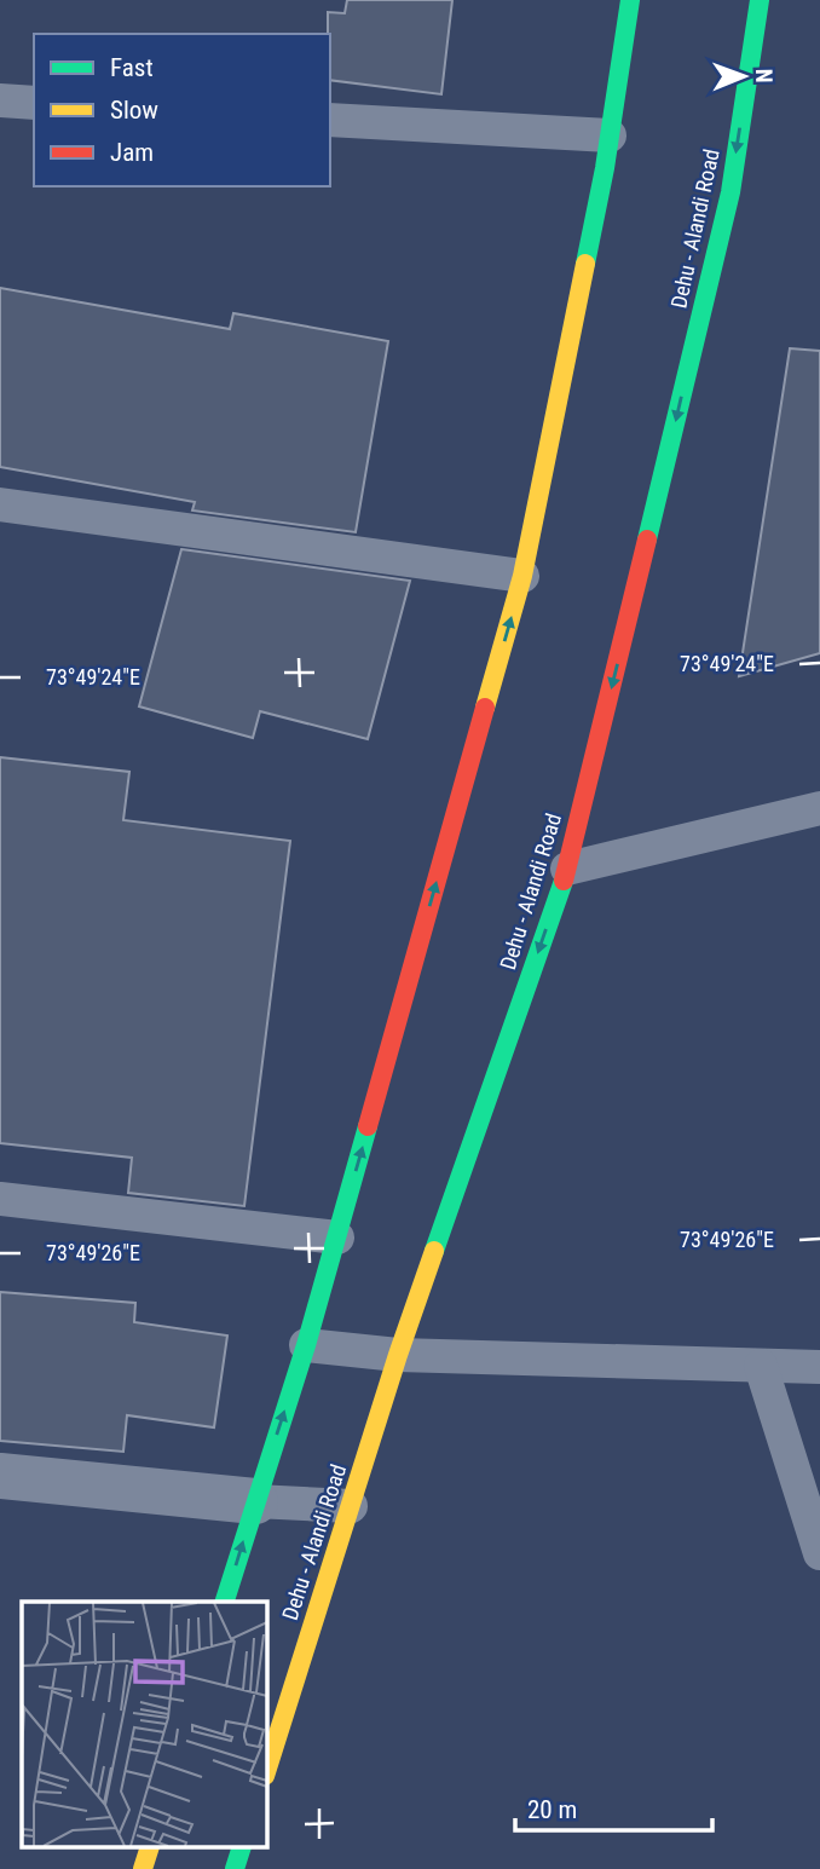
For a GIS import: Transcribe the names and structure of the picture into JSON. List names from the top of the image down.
{
  "streets": {
    "main road": ["Dehu - Alandi Road"]
  },
  "legend": ["Fast", "Slow", "Jam"],
  "scale_bar": "20 m",
  "north": "right",
  "coordinates": ["73°49'24\"E", "73°49'26\"E"]
}
